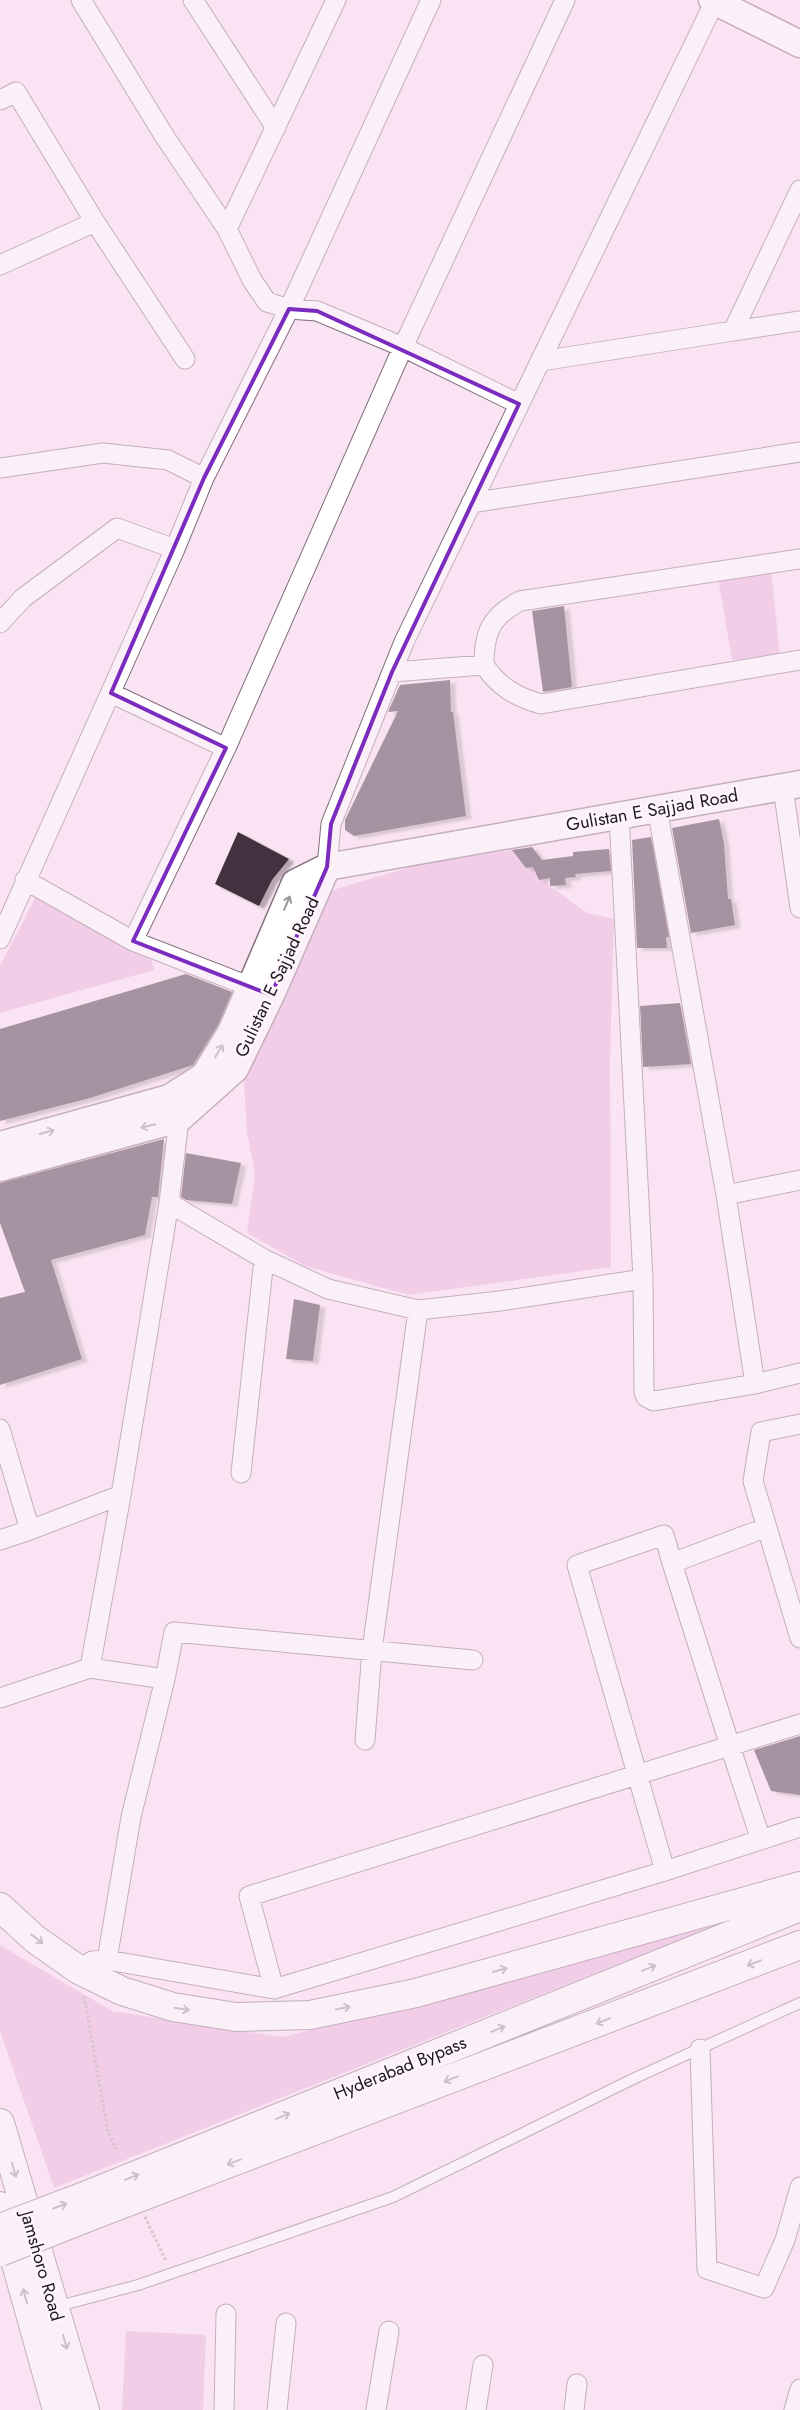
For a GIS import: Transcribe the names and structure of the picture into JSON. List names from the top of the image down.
{
  "streets": {
    "highway": ["Hyderabad Bypass", "Jamshoro Road"],
    "street": ["Gulistan E Sajjad Road"]
  }
}
